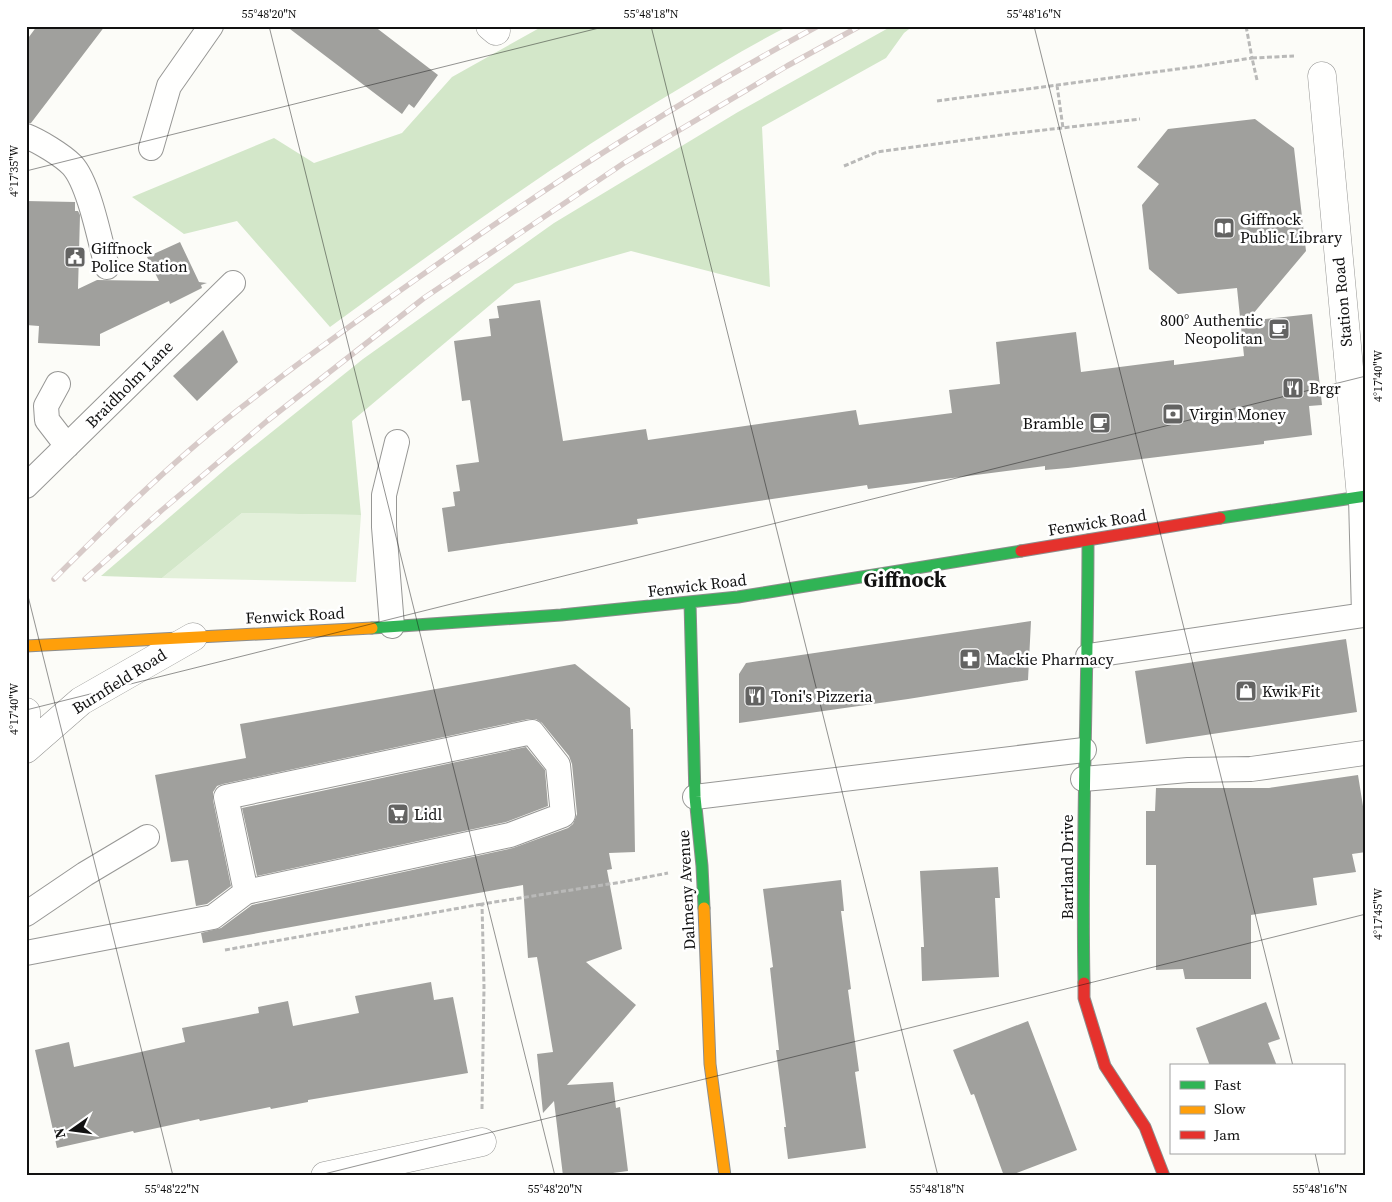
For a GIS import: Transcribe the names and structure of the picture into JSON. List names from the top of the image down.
{
  "streets": {
    "main road": ["Fenwick Road", "Barrland Drive", "Dalmeny Avenue"],
    "street": ["Station Road", "Burnfield Road"],
    "lane": ["Braidholm Lane"]
  },
  "crossings": [
    ["Station Road", "Fenwick Road"],
    ["Fenwick Road", "Burnfield Road"],
    ["Fenwick Road", "Barrland Drive"],
    ["Fenwick Road", "Dalmeny Avenue"]
  ],
  "districts": ["Giffnock"],
  "places": {
    "library": ["Giffnock Public Library"],
    "public building": ["Giffnock Police Station"],
    "cafe": ["800° Authentic Neopolitan", "Bramble"],
    "restaurant": ["Brgr", "Toni's Pizzeria"],
    "bank": ["Virgin Money"],
    "pharmacy": ["Mackie Pharmacy"],
    "shop": ["Kwik Fit"],
    "supermarket": ["Lidl"]
  },
  "legend": ["Fast", "Slow", "Jam"],
  "north": "left",
  "coordinates": [
    "55°48'20\"N",
    "55°48'18\"N",
    "55°48'16\"N",
    "4°17'35\"W",
    "4°17'40\"W",
    "4°17'45\"W",
    "55°48'22\"N"
  ]
}
